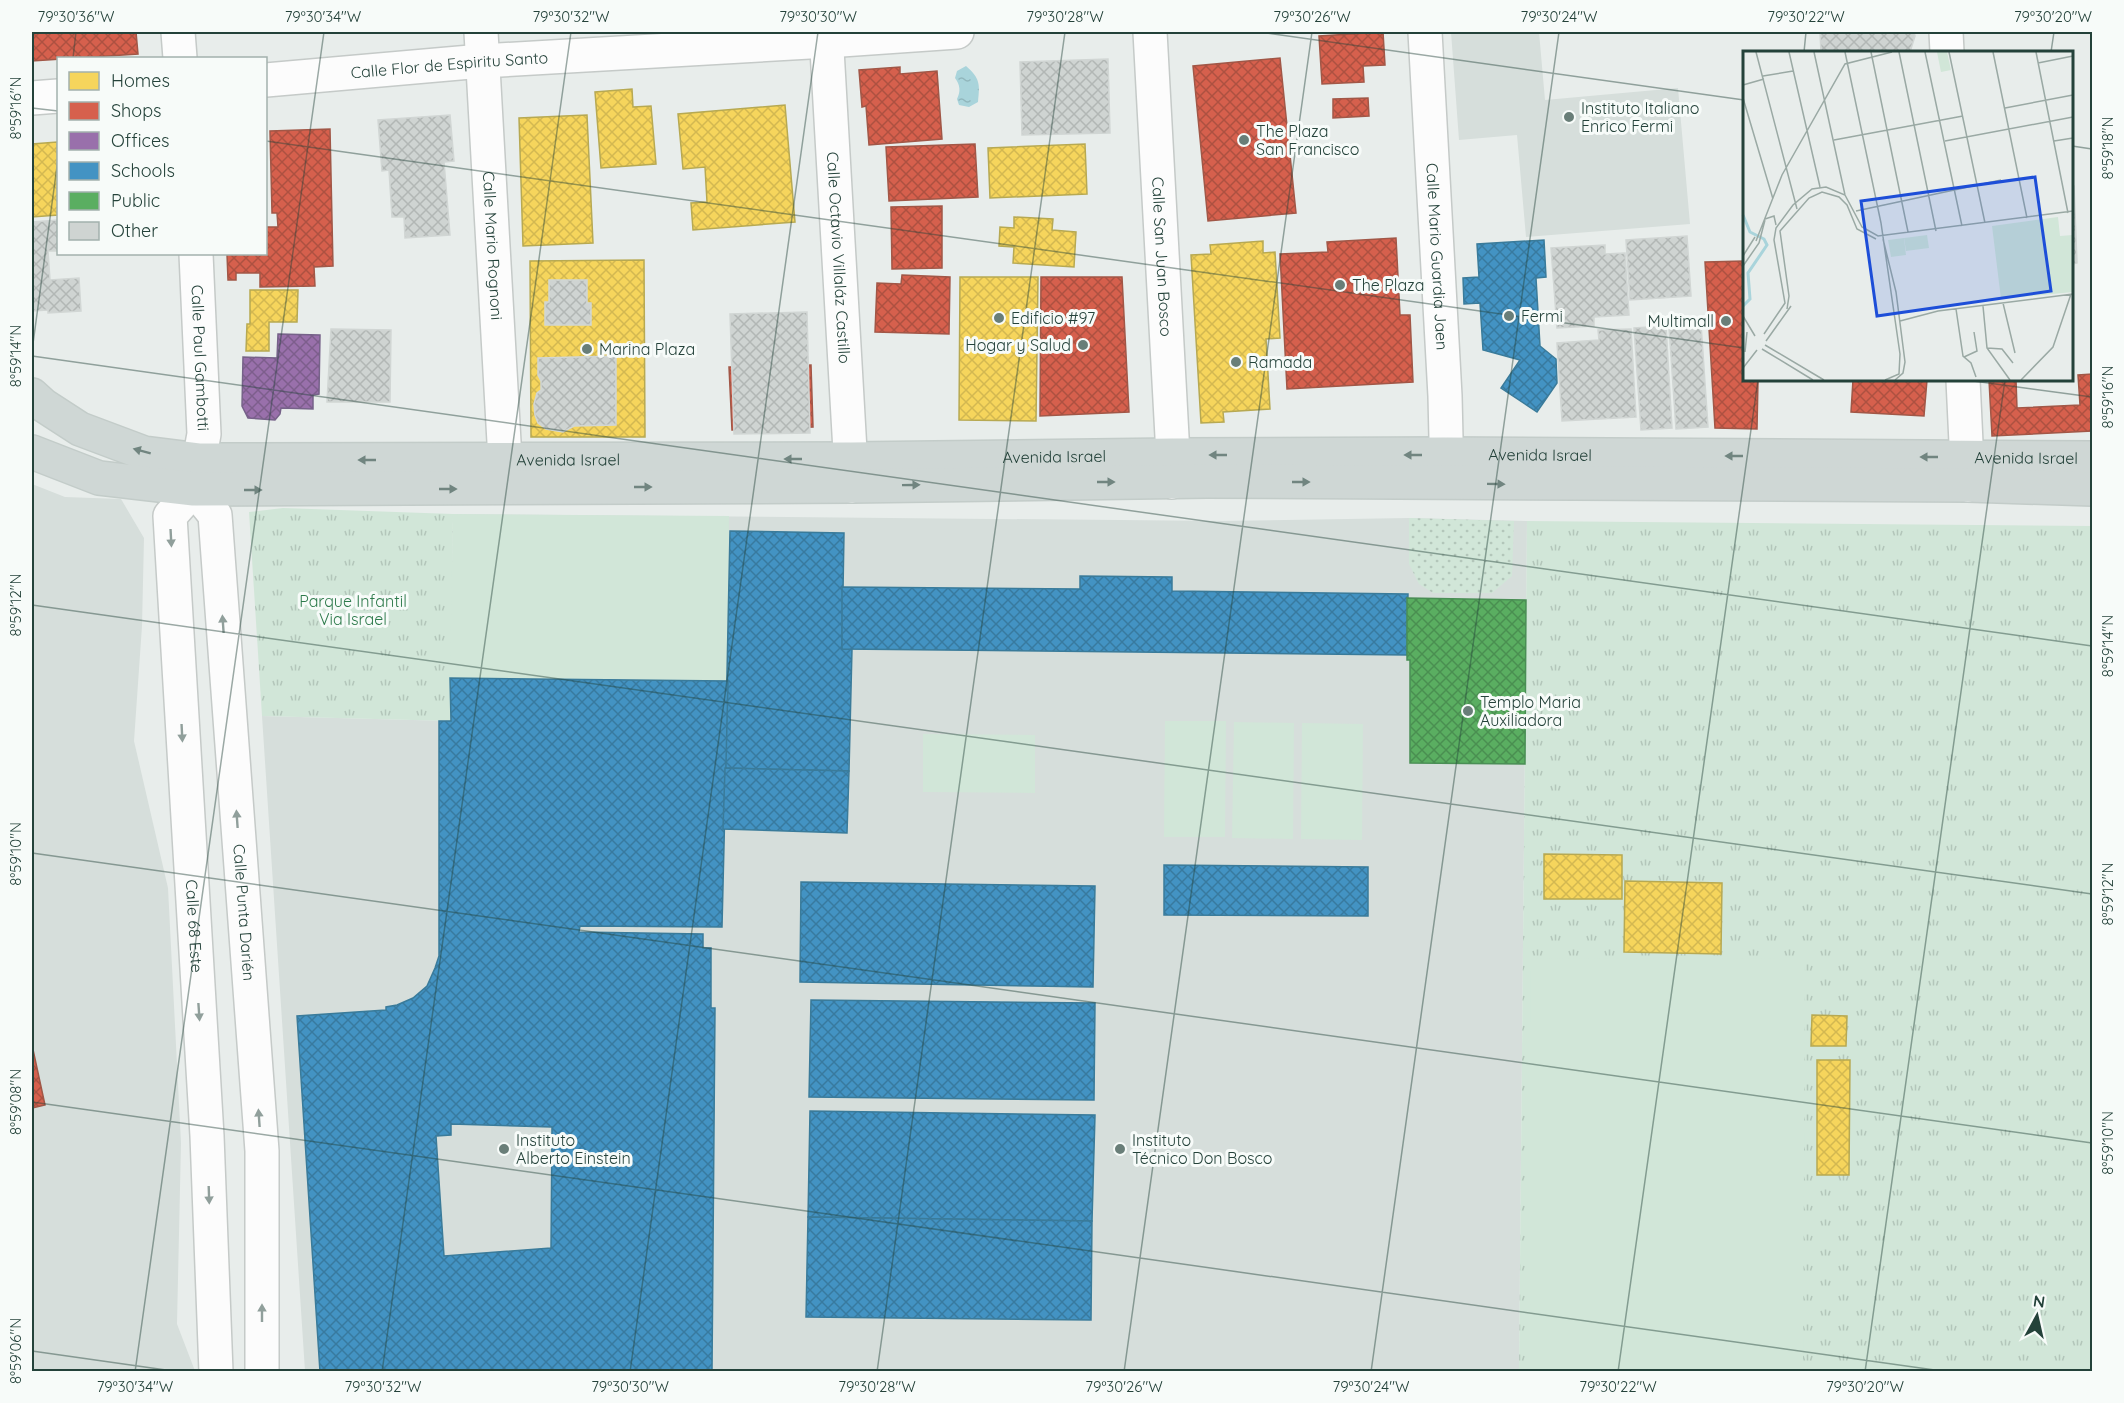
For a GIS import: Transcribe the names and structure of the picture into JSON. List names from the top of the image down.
{
  "streets": {
    "main road": ["Avenida Israel"],
    "street": [
      "Calle Flor de Espiritu Santo",
      "Calle Mario Rognoni",
      "Calle San Juan Bosco",
      "Calle Mario Guardia Jaen",
      "Calle Octavio Villaláz Castillo",
      "Calle Paul Gambotti",
      "Calle Punta Darién",
      "Calle 68 Este"
    ]
  },
  "crossings": [
    ["Calle Flor de Espiritu Santo", "Calle Mario Rognoni"],
    ["Calle Flor de Espiritu Santo", "Calle Octavio Villaláz Castillo"],
    ["Calle Mario Rognoni", "Avenida Israel"],
    ["Calle San Juan Bosco", "Avenida Israel"],
    ["Calle Mario Guardia Jaen", "Avenida Israel"],
    ["Calle Octavio Villaláz Castillo", "Avenida Israel"],
    ["Calle Paul Gambotti", "Avenida Israel"],
    ["Calle Paul Gambotti", "Calle Punta Darién"],
    ["Calle Paul Gambotti", "Calle 68 Este"],
    ["Avenida Israel", "Calle Punta Darién"],
    ["Avenida Israel", "Calle 68 Este"],
    ["Calle Punta Darién", "Calle 68 Este"]
  ],
  "one_way": ["Calle Punta Darién", "Calle 68 Este"],
  "parks": ["Parque Infantil Via Israel"],
  "places": [
    "Instituto Italiano Enrico Fermi",
    "The Plaza San Francisco",
    "The Plaza",
    "Fermi",
    "Edificio #97",
    "Multimall",
    "Hogar y Salud",
    "Marina Plaza",
    "Ramada",
    "Templo Maria Auxiliadora",
    "Instituto Alberto Einstein",
    "Instituto Técnico Don Bosco"
  ],
  "legend": [
    "Homes",
    "Shops",
    "Offices",
    "Schools",
    "Public",
    "Other"
  ],
  "north": "top",
  "coordinates": [
    "79°30'36\"W",
    "79°30'34\"W",
    "79°30'32\"W",
    "79°30'30\"W",
    "79°30'28\"W",
    "79°30'26\"W",
    "79°30'24\"W",
    "79°30'22\"W",
    "79°30'20\"W",
    "8°59'16\"N",
    "8°59'18\"N",
    "8°59'14\"N",
    "8°59'12\"N",
    "8°59'10\"N",
    "8°59'08\"N",
    "8°59'06\"N"
  ]
}
